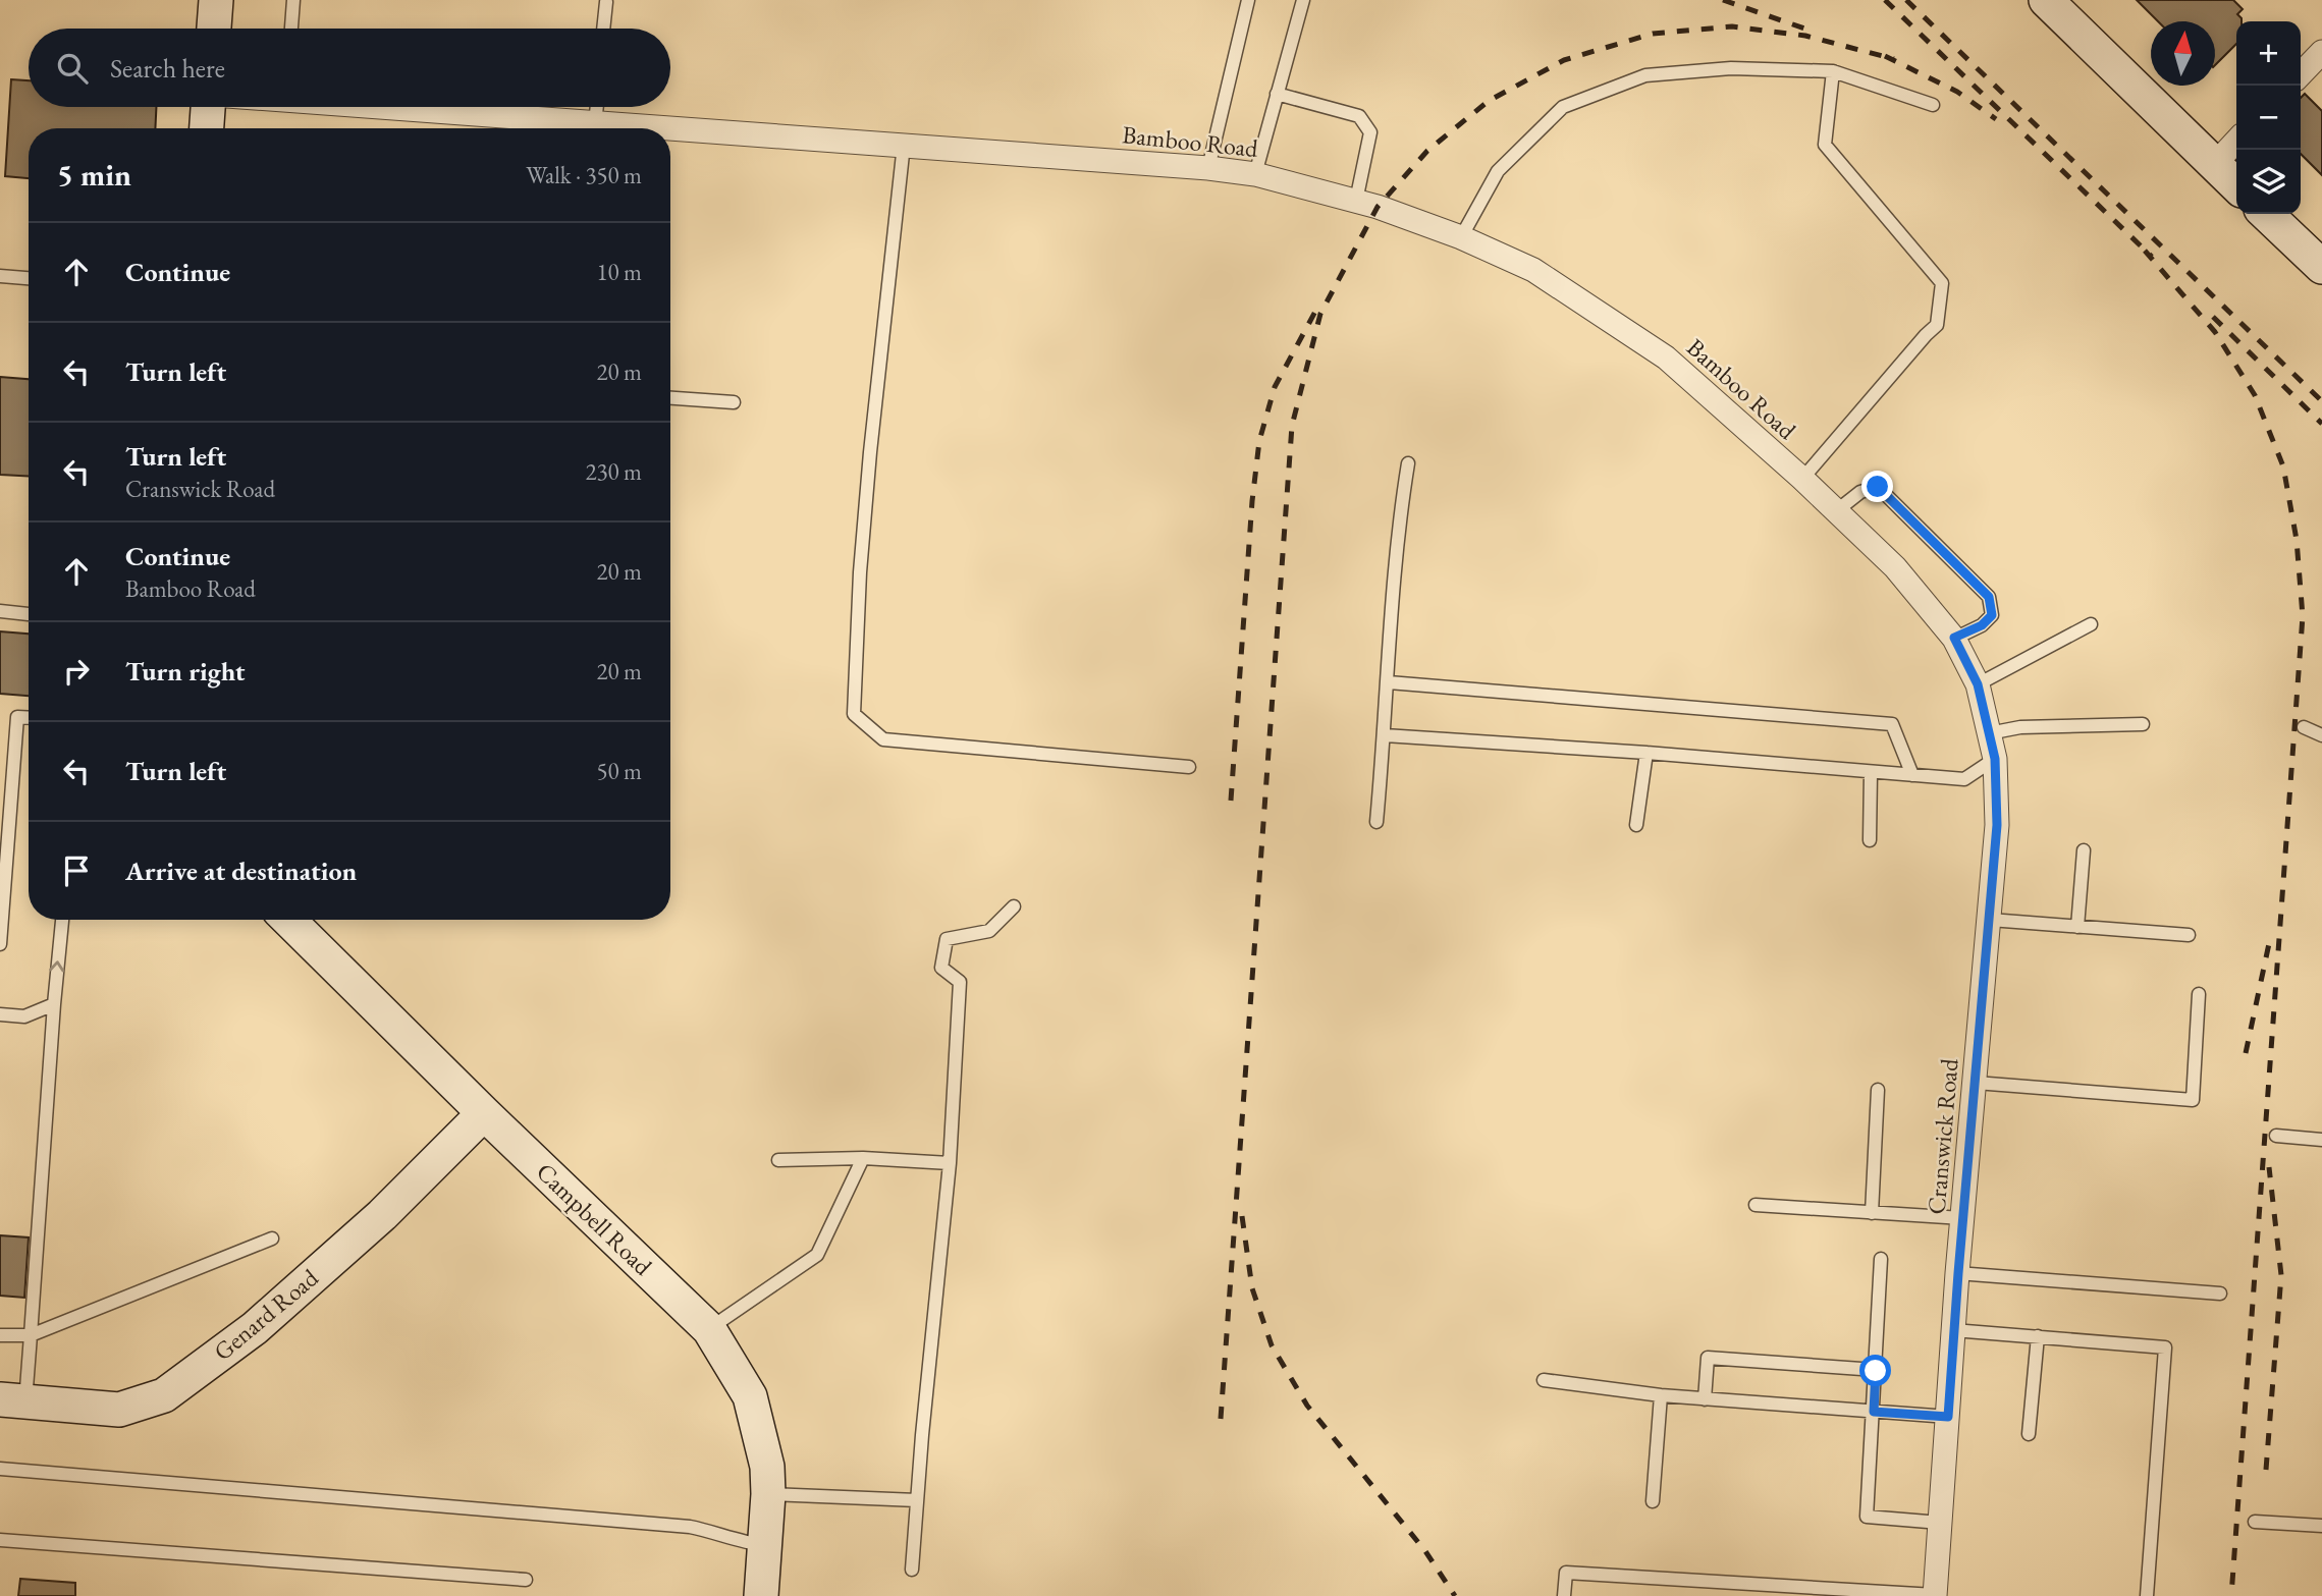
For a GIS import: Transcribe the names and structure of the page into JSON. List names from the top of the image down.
{
  "streets": {
    "street": [
      "Bamboo Road",
      "Cranswick Road",
      "Campbell Road",
      "Genard Road"
    ]
  },
  "crossings": [
    ["Bamboo Road", "Cranswick Road"],
    ["Campbell Road", "Genard Road"]
  ],
  "north": "top",
  "page": {
    "map_buttons": ["+", "−"],
    "search": "Search here",
    "heading": ["5 min", "Walk · 350 m"],
    "list": [
      ["Continue", "10 m"],
      ["Turn left", "20 m"],
      ["Turn left", "Cranswick Road", "230 m"],
      ["Continue", "Bamboo Road", "20 m"],
      ["Turn right", "20 m"],
      ["Turn left", "50 m"],
      "Arrive at destination"
    ]
  }
}
